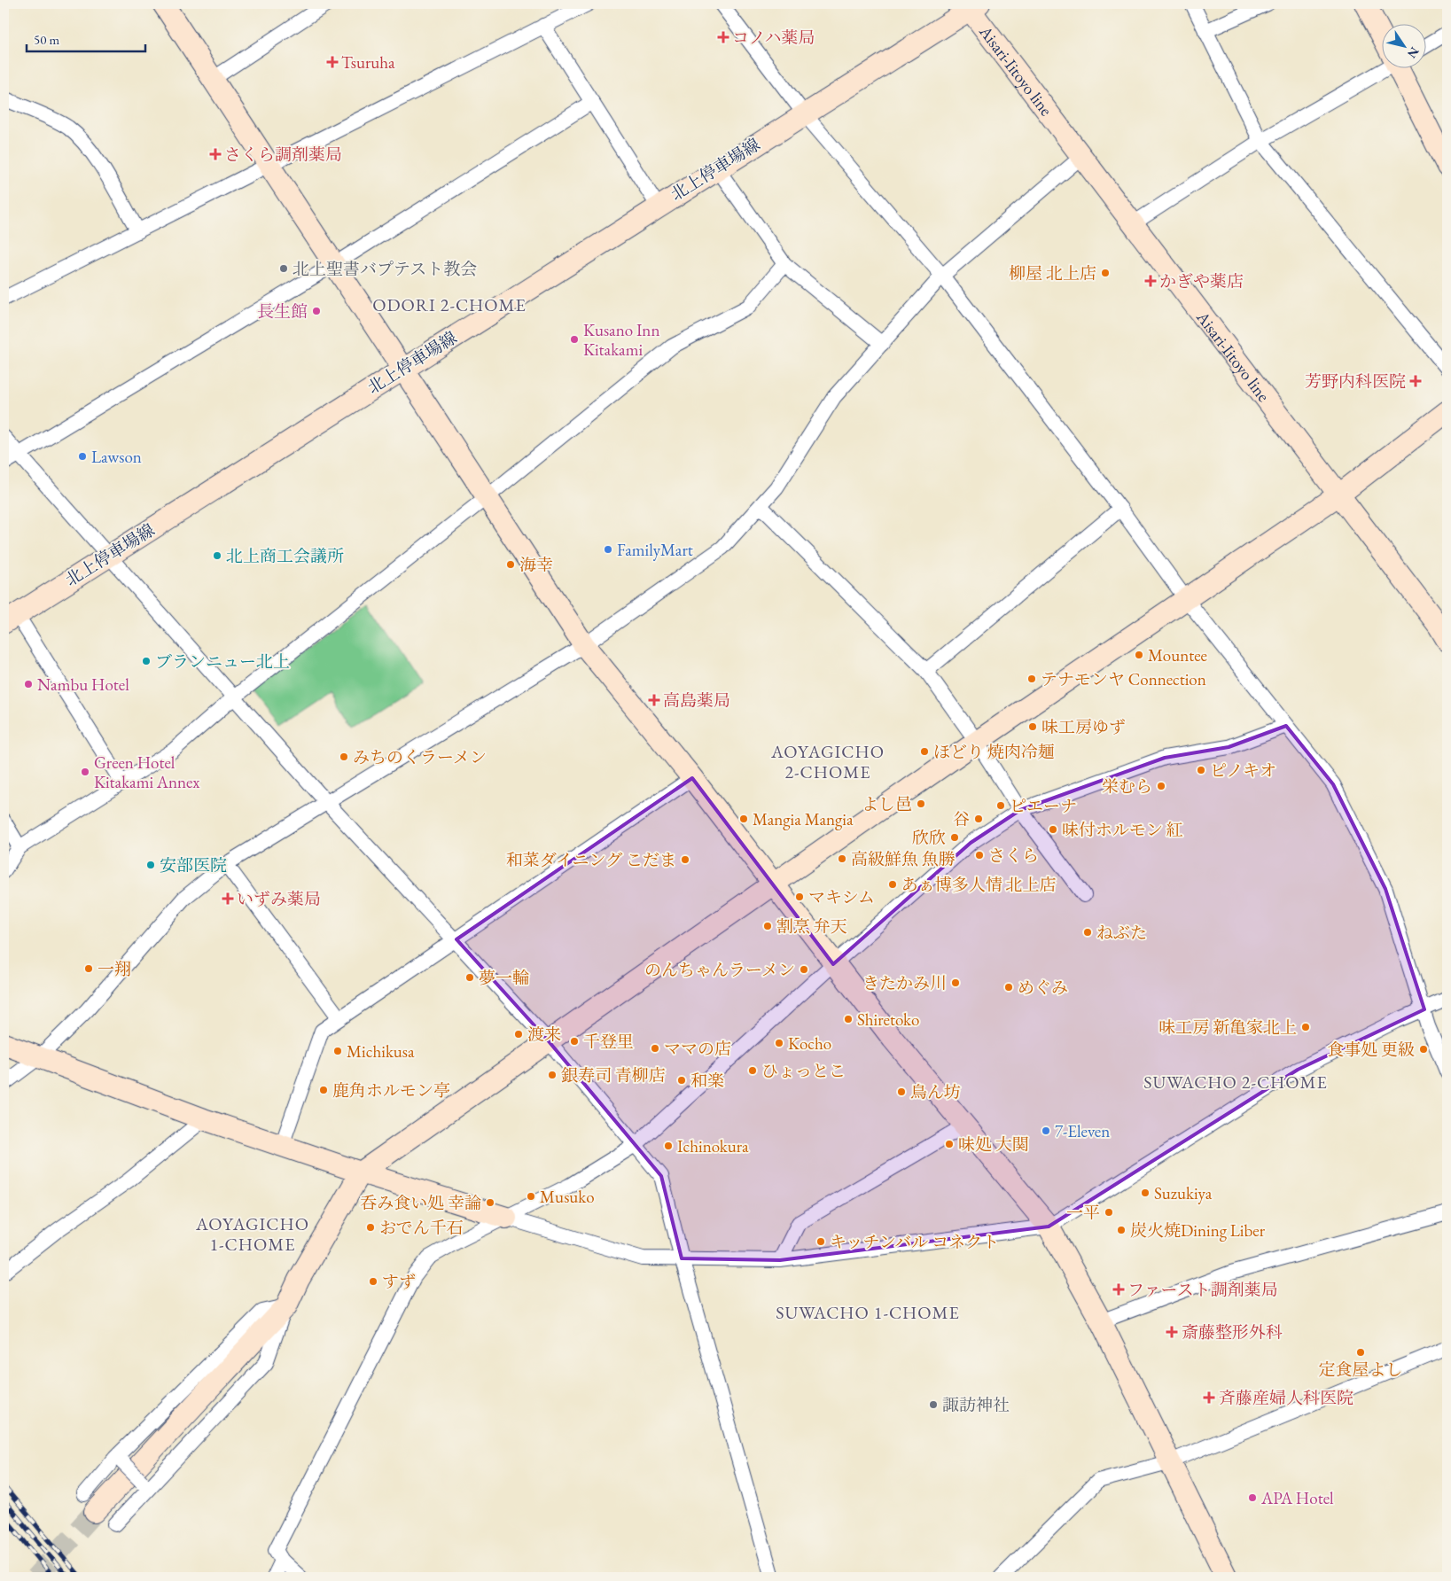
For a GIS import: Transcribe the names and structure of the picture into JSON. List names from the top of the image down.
{
  "streets": {
    "street": ["Aisari-Iitoyo line", "北上停車場線"]
  },
  "crossings": [
    ["Aisari-Iitoyo line", "北上停車場線"]
  ],
  "districts": [
    "ODORI 2-CHOME",
    "AOYAGICHO 2-CHOME",
    "SUWACHO 2-CHOME",
    "AOYAGICHO 1-CHOME",
    "SUWACHO 1-CHOME"
  ],
  "places": {
    "health": [
      "コノハ薬局",
      "Tsuruha",
      "さくら調剤薬局",
      "かぎや薬店",
      "芳野内科医院",
      "高島薬局",
      "いずみ薬局",
      "ファースト調剤薬局",
      "斎藤整形外科",
      "斉藤産婦人科医院"
    ],
    "other": [
      "北上聖書バプテスト教会",
      "柳屋 北上店",
      "長生館",
      "Kusano Inn Kitakami",
      "Lawson",
      "FamilyMart",
      "北上商工会議所",
      "海幸",
      "Mountee",
      "ブランニュー北上",
      "テナモンヤ Connection",
      "Nambu Hotel",
      "味工房ゆず",
      "ほどり 焼肉冷麺",
      "みちのくラーメン",
      "ピノキオ",
      "Green Hotel Kitakami Annex",
      "栄むら",
      "よし邑",
      "ピエーナ",
      "Mangia Mangia",
      "谷",
      "味付ホルモン 紅",
      "欣欣",
      "さくら",
      "高級鮮魚 魚勝",
      "和菜ダイニング こだま",
      "安部医院",
      "あぁ博多人情 北上店",
      "マキシム",
      "割烹 弁天",
      "ねぶた",
      "一翔",
      "のんちゃんラーメン",
      "夢一輪",
      "きたかみ川",
      "めぐみ",
      "Shiretoko",
      "味工房 新亀家北上",
      "渡来",
      "千登里",
      "Kocho",
      "ママの店",
      "食事処 更級",
      "Michikusa",
      "ひょっとこ",
      "銀寿司 青柳店",
      "和楽",
      "鹿角ホルモン亭",
      "鳥ん坊",
      "7-Eleven",
      "味処 大関",
      "Ichinokura",
      "Suzukiya",
      "Musuko",
      "呑み食い処 幸論",
      "一平",
      "おでん千石",
      "炭火焼Dining Liber",
      "キッチンバル コネクト",
      "すず",
      "定食屋よし",
      "諏訪神社",
      "APA Hotel"
    ]
  },
  "scale_bar": "50 m",
  "north": "bottom right"
}
